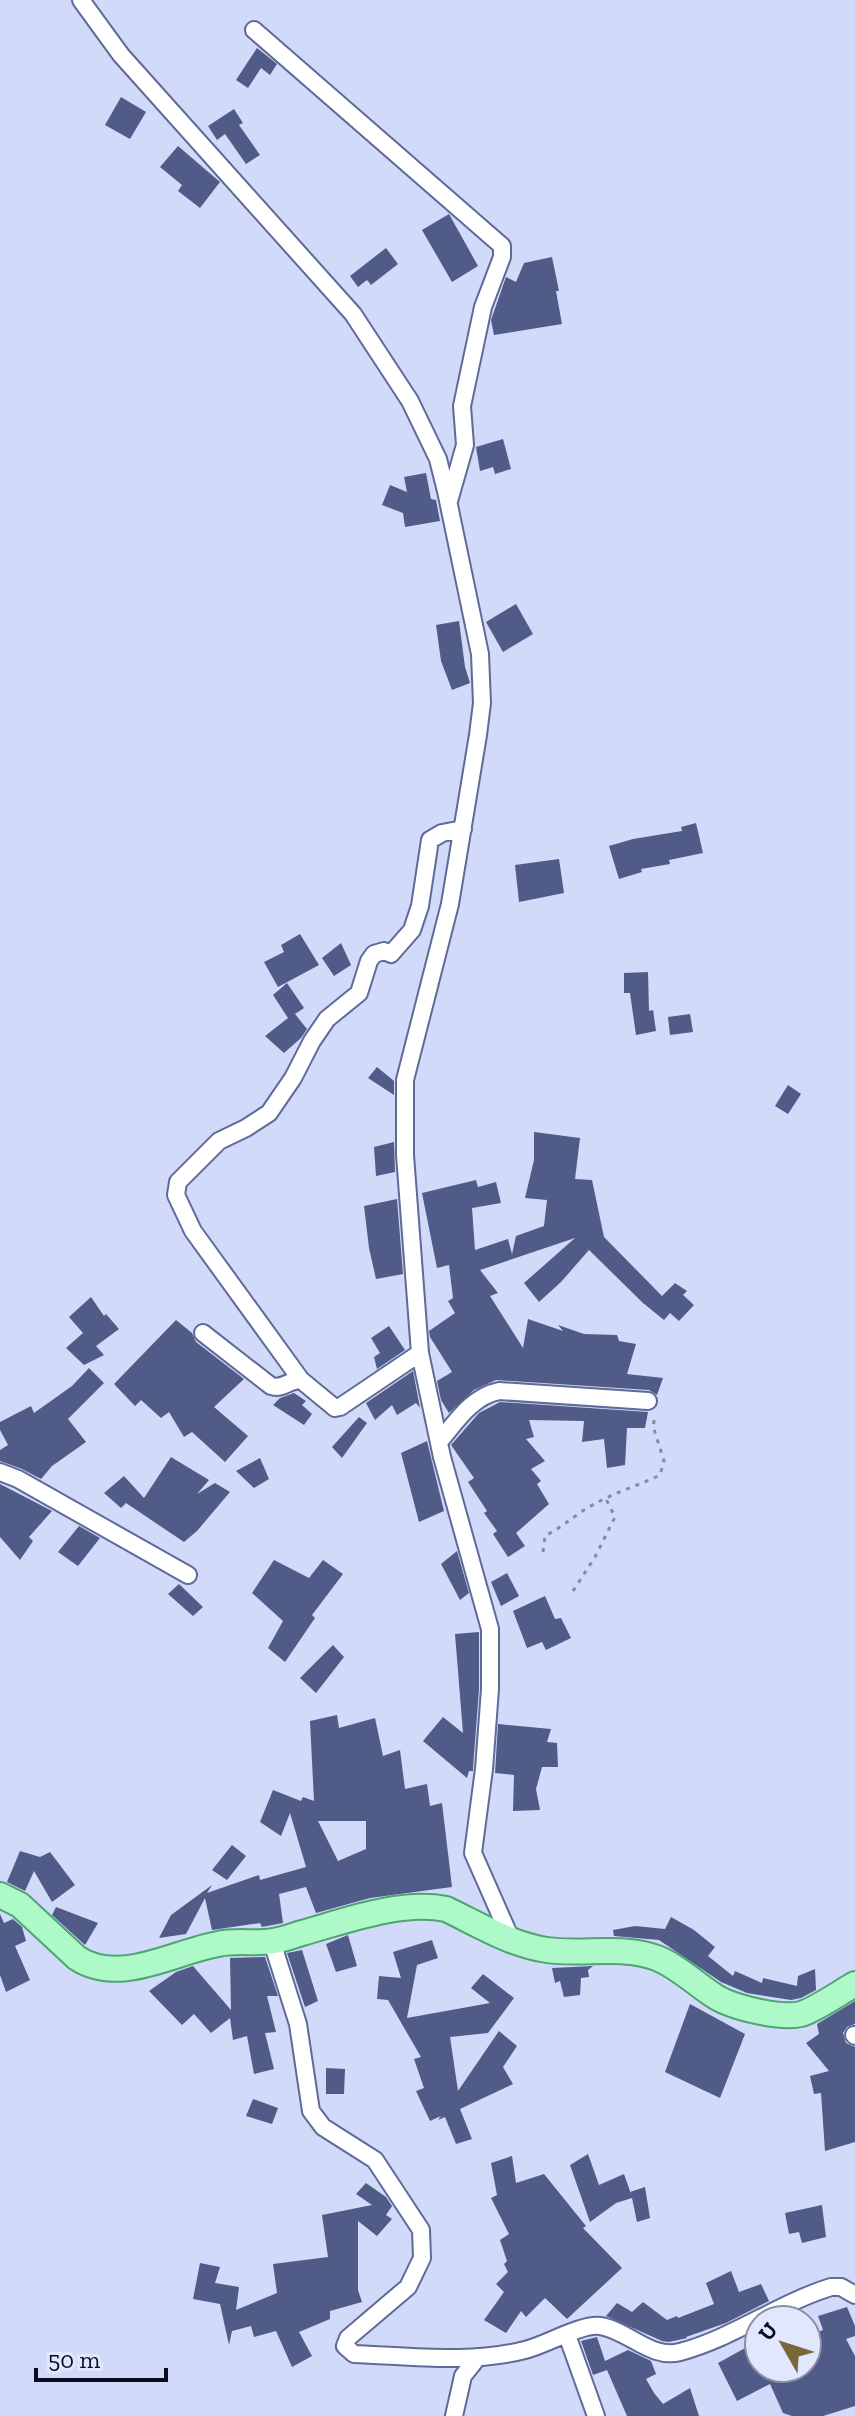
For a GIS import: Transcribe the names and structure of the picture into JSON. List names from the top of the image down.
{
  "scale_bar": "50 m",
  "north": "top left"
}
